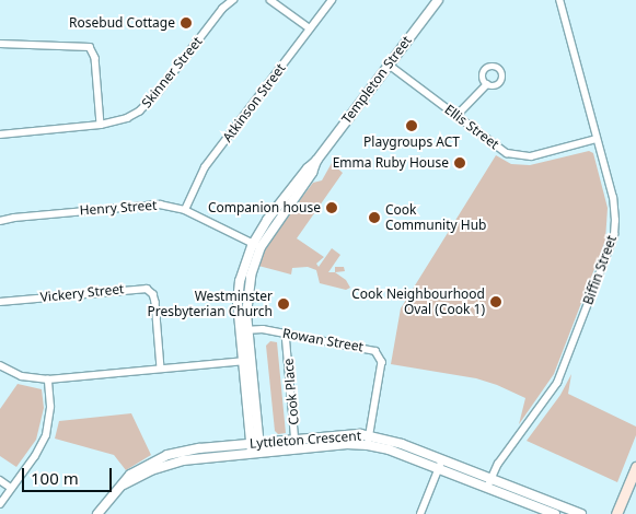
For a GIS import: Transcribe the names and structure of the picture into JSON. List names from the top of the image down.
{
  "streets": {
    "street": [
      "Skinner Street",
      "Templeton Street",
      "Atkinson Street",
      "Ellis Street",
      "Henry Street",
      "Biffin Street",
      "Vickery Street",
      "Rowan Street",
      "Cook Place",
      "Lyttleton Crescent"
    ]
  },
  "crossings": [
    ["Templeton Street", "Ellis Street"],
    ["Templeton Street", "Henry Street"],
    ["Templeton Street", "Rowan Street"],
    ["Templeton Street", "Lyttleton Crescent"],
    ["Atkinson Street", "Henry Street"],
    ["Ellis Street", "Biffin Street"],
    ["Biffin Street", "Lyttleton Crescent"],
    ["Rowan Street", "Cook Place"],
    ["Rowan Street", "Lyttleton Crescent"],
    ["Cook Place", "Lyttleton Crescent"]
  ],
  "places": [
    "Rosebud Cottage",
    "Playgroups ACT",
    "Emma Ruby House",
    "Companion house",
    "Cook Community Hub",
    "Cook Neighbourhood Oval (Cook 1)",
    "Westminster Presbyterian Church"
  ],
  "scale_bar": "100 m"
}
